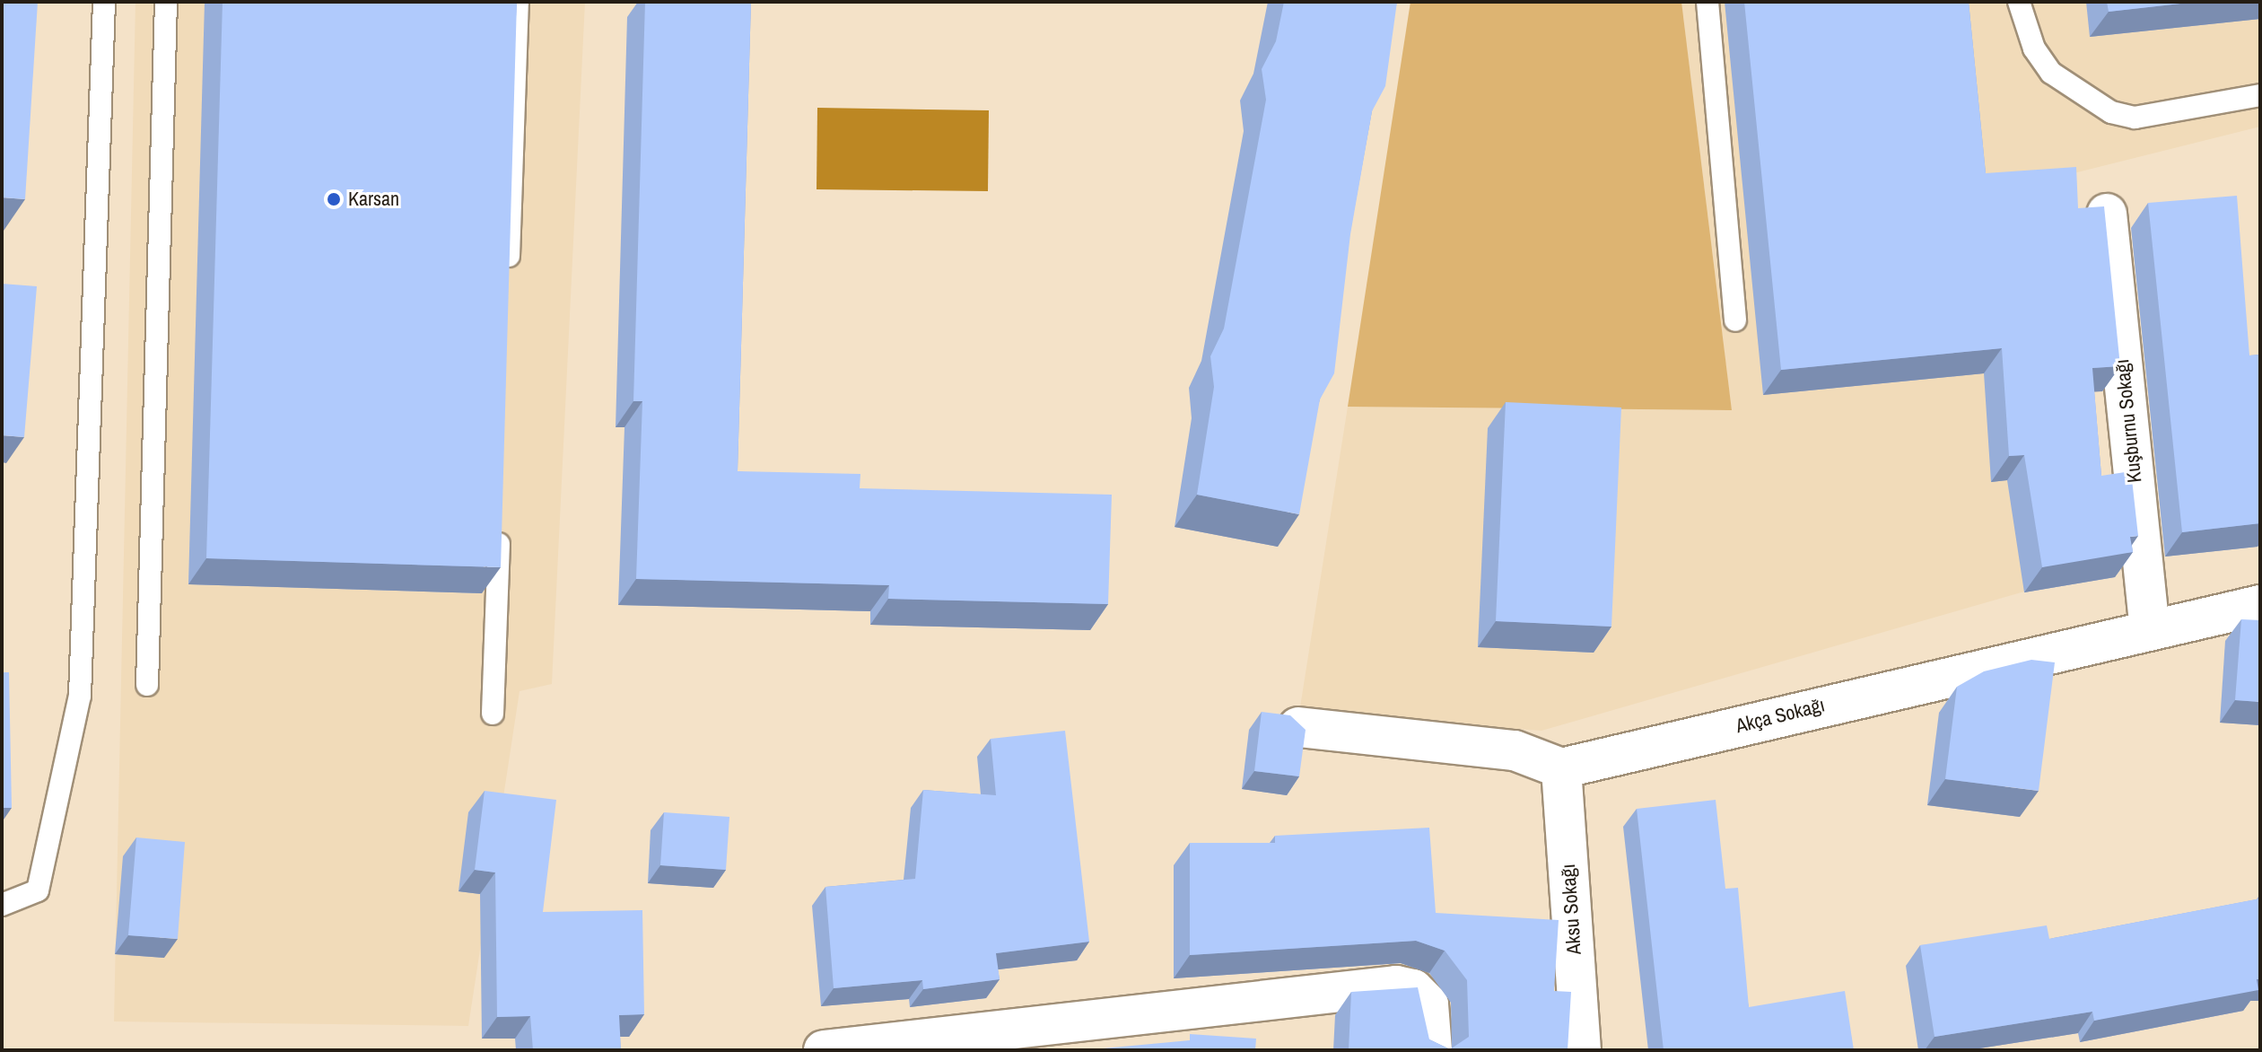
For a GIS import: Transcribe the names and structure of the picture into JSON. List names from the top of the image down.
{
  "streets": {
    "street": ["Kuşburnu Sokağı", "Akça Sokağı", "Aksu Sokağı"]
  },
  "crossings": [
    ["Kuşburnu Sokağı", "Akça Sokağı"],
    ["Akça Sokağı", "Aksu Sokağı"]
  ],
  "places": ["Karsan"]
}
